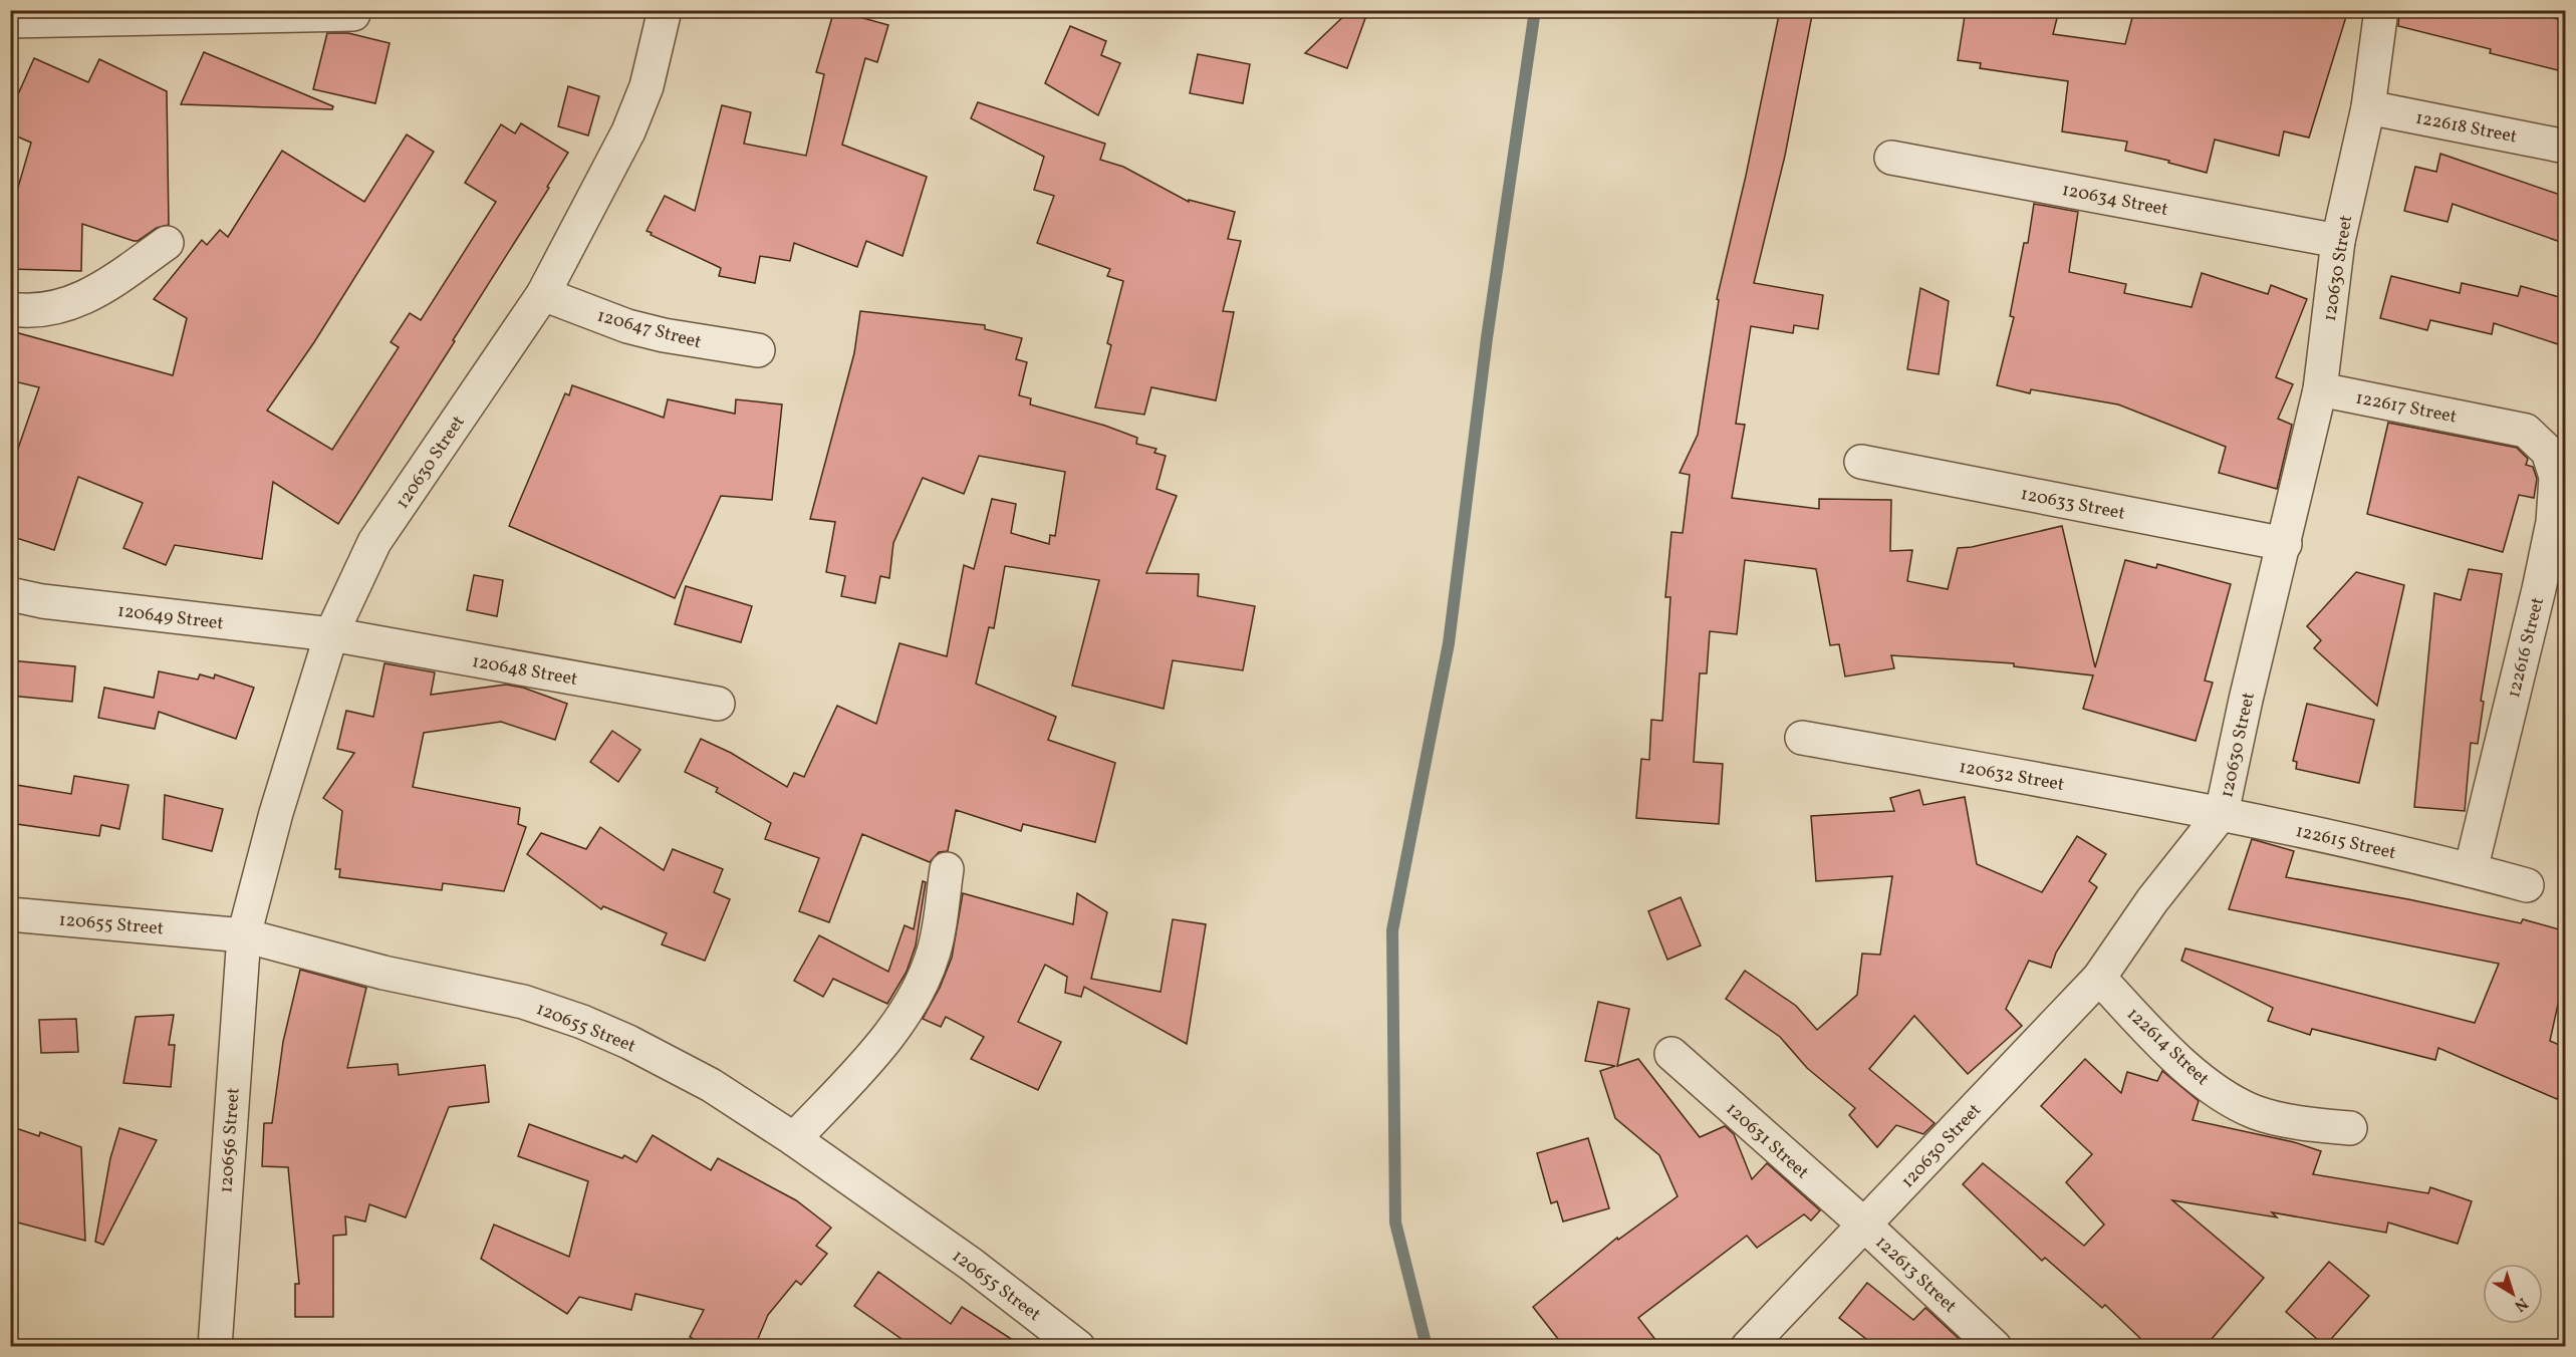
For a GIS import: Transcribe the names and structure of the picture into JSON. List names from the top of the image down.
{
  "streets": {
    "street": [
      "122618 Street",
      "120634 Street",
      "120630 Street",
      "120647 Street",
      "122617 Street",
      "120633 Street",
      "120649 Street",
      "122616 Street",
      "120648 Street",
      "120632 Street",
      "122615 Street",
      "120655 Street",
      "122614 Street",
      "120656 Street",
      "120631 Street",
      "122613 Street"
    ]
  },
  "crossings": [
    ["122618 Street", "120630 Street"],
    ["120634 Street", "120630 Street"],
    ["120630 Street", "120647 Street"],
    ["120630 Street", "122617 Street"],
    ["120630 Street", "120633 Street"],
    ["120630 Street", "120649 Street"],
    ["120630 Street", "120648 Street"],
    ["120630 Street", "120632 Street"],
    ["120630 Street", "122615 Street"],
    ["120630 Street", "120655 Street"],
    ["120630 Street", "122614 Street"],
    ["120630 Street", "120656 Street"],
    ["120630 Street", "120631 Street"],
    ["120630 Street", "122613 Street"],
    ["122617 Street", "122616 Street"],
    ["120649 Street", "120648 Street"],
    ["122616 Street", "122615 Street"],
    ["120632 Street", "122615 Street"],
    ["120655 Street", "120656 Street"],
    ["120631 Street", "122613 Street"]
  ],
  "north": "bottom right"
}
